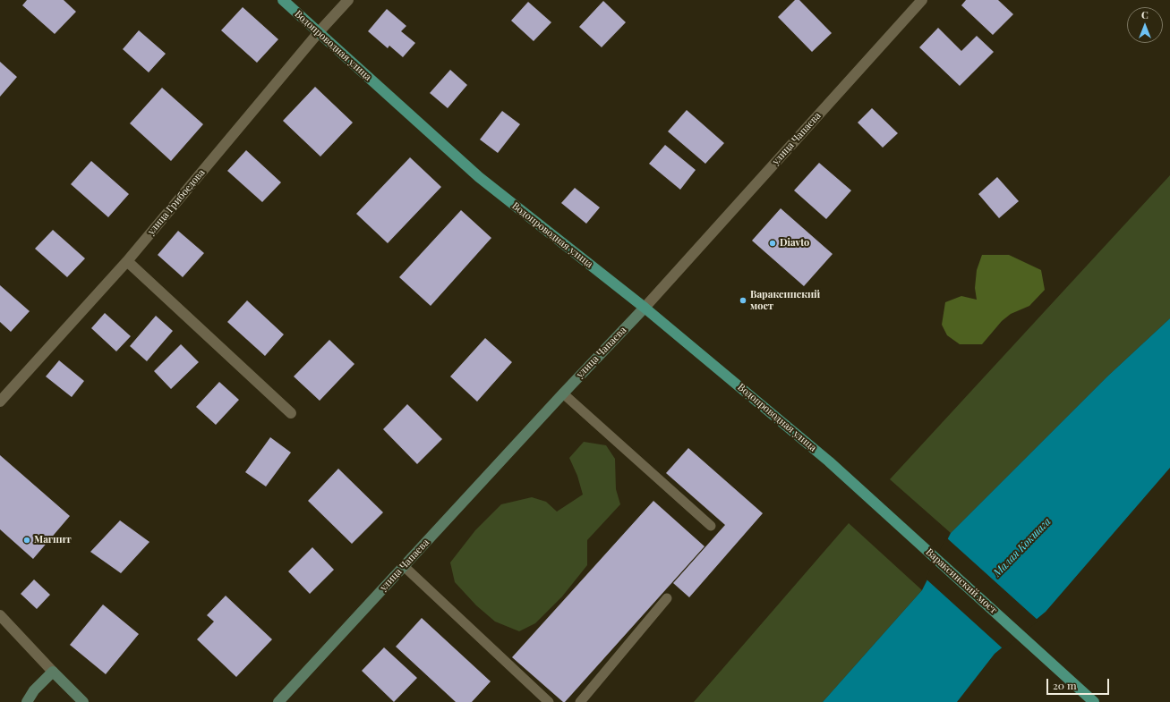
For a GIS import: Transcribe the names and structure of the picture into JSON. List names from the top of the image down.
{
  "streets": {
    "main road": ["Водопроводная улица", "Вараксинский мост"],
    "street": ["улица Чапаева", "улица Грибоедова"]
  },
  "crossings": [
    ["Водопроводная улица", "улица Чапаева"],
    ["Водопроводная улица", "улица Грибоедова"],
    ["Водопроводная улица", "Вараксинский мост"]
  ],
  "water": ["Малая Кокшага"],
  "places": ["Diavto", "Вараксинский мост", "Магнит"],
  "scale_bar": "20 m",
  "north": "top"
}
